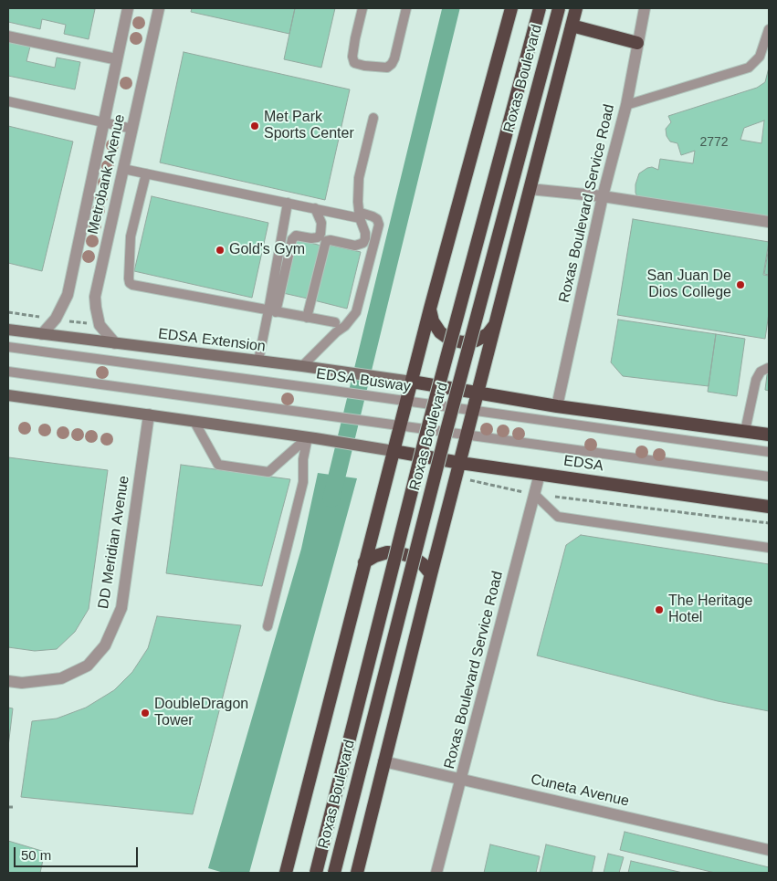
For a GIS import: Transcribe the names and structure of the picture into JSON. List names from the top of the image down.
{
  "streets": {
    "highway": ["Roxas Boulevard", "EDSA"],
    "main road": ["EDSA Extension"],
    "street": [
      "Metrobank Avenue",
      "Roxas Boulevard Service Road",
      "DD Meridian Avenue",
      "Cuneta Avenue"
    ],
    "lane": ["EDSA Busway"]
  },
  "crossings": [
    ["Metrobank Avenue", "EDSA Extension"],
    ["Roxas Boulevard Service Road", "EDSA"],
    ["Roxas Boulevard Service Road", "Cuneta Avenue"]
  ],
  "places": [
    "Met Park Sports Center",
    "Gold's Gym",
    "San Juan De Dios College",
    "The Heritage Hotel",
    "DoubleDragon Tower"
  ],
  "house_numbers": ["2772"],
  "scale_bar": "50 m"
}
